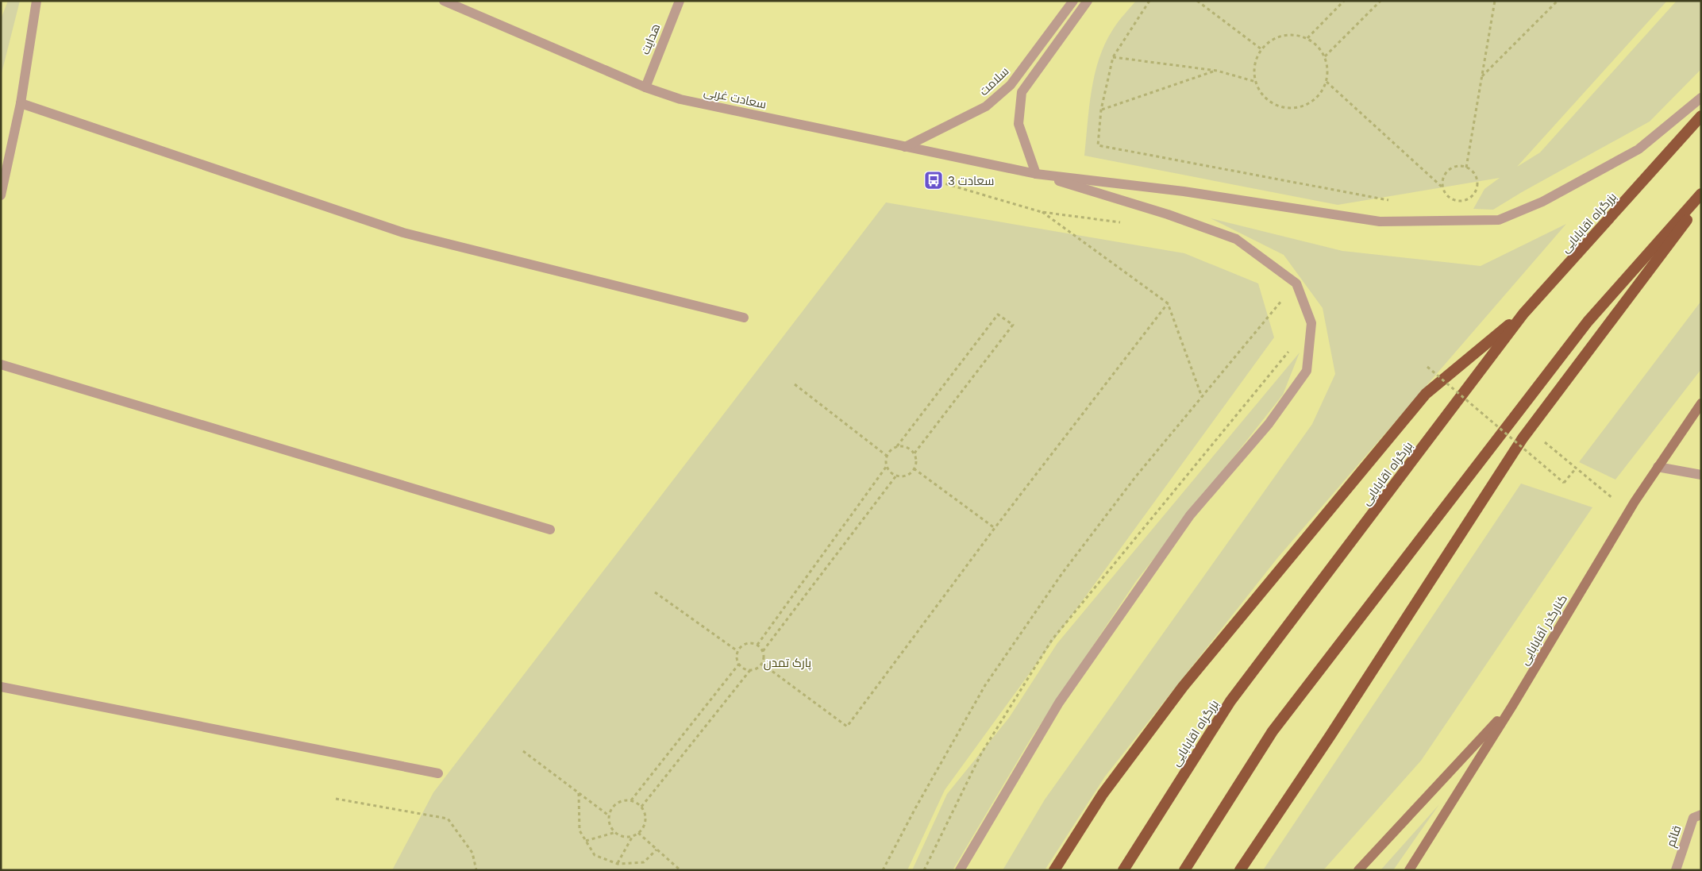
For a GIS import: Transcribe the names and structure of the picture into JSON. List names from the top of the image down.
{
  "streets": {
    "highway": ["بزرگراه اقابابایی"],
    "main road": ["کنارگذر آقابابایی"],
    "street": [
      "هدایت",
      "سلامت",
      "سعادت غربی",
      "قائم"
    ]
  },
  "crossings": [
    ["هدایت", "سعادت غربی"],
    ["سلامت", "سعادت غربی"]
  ],
  "parks": ["پارک تمدن"],
  "places": {
    "bus stop": ["سعادت 3"]
  }
}
